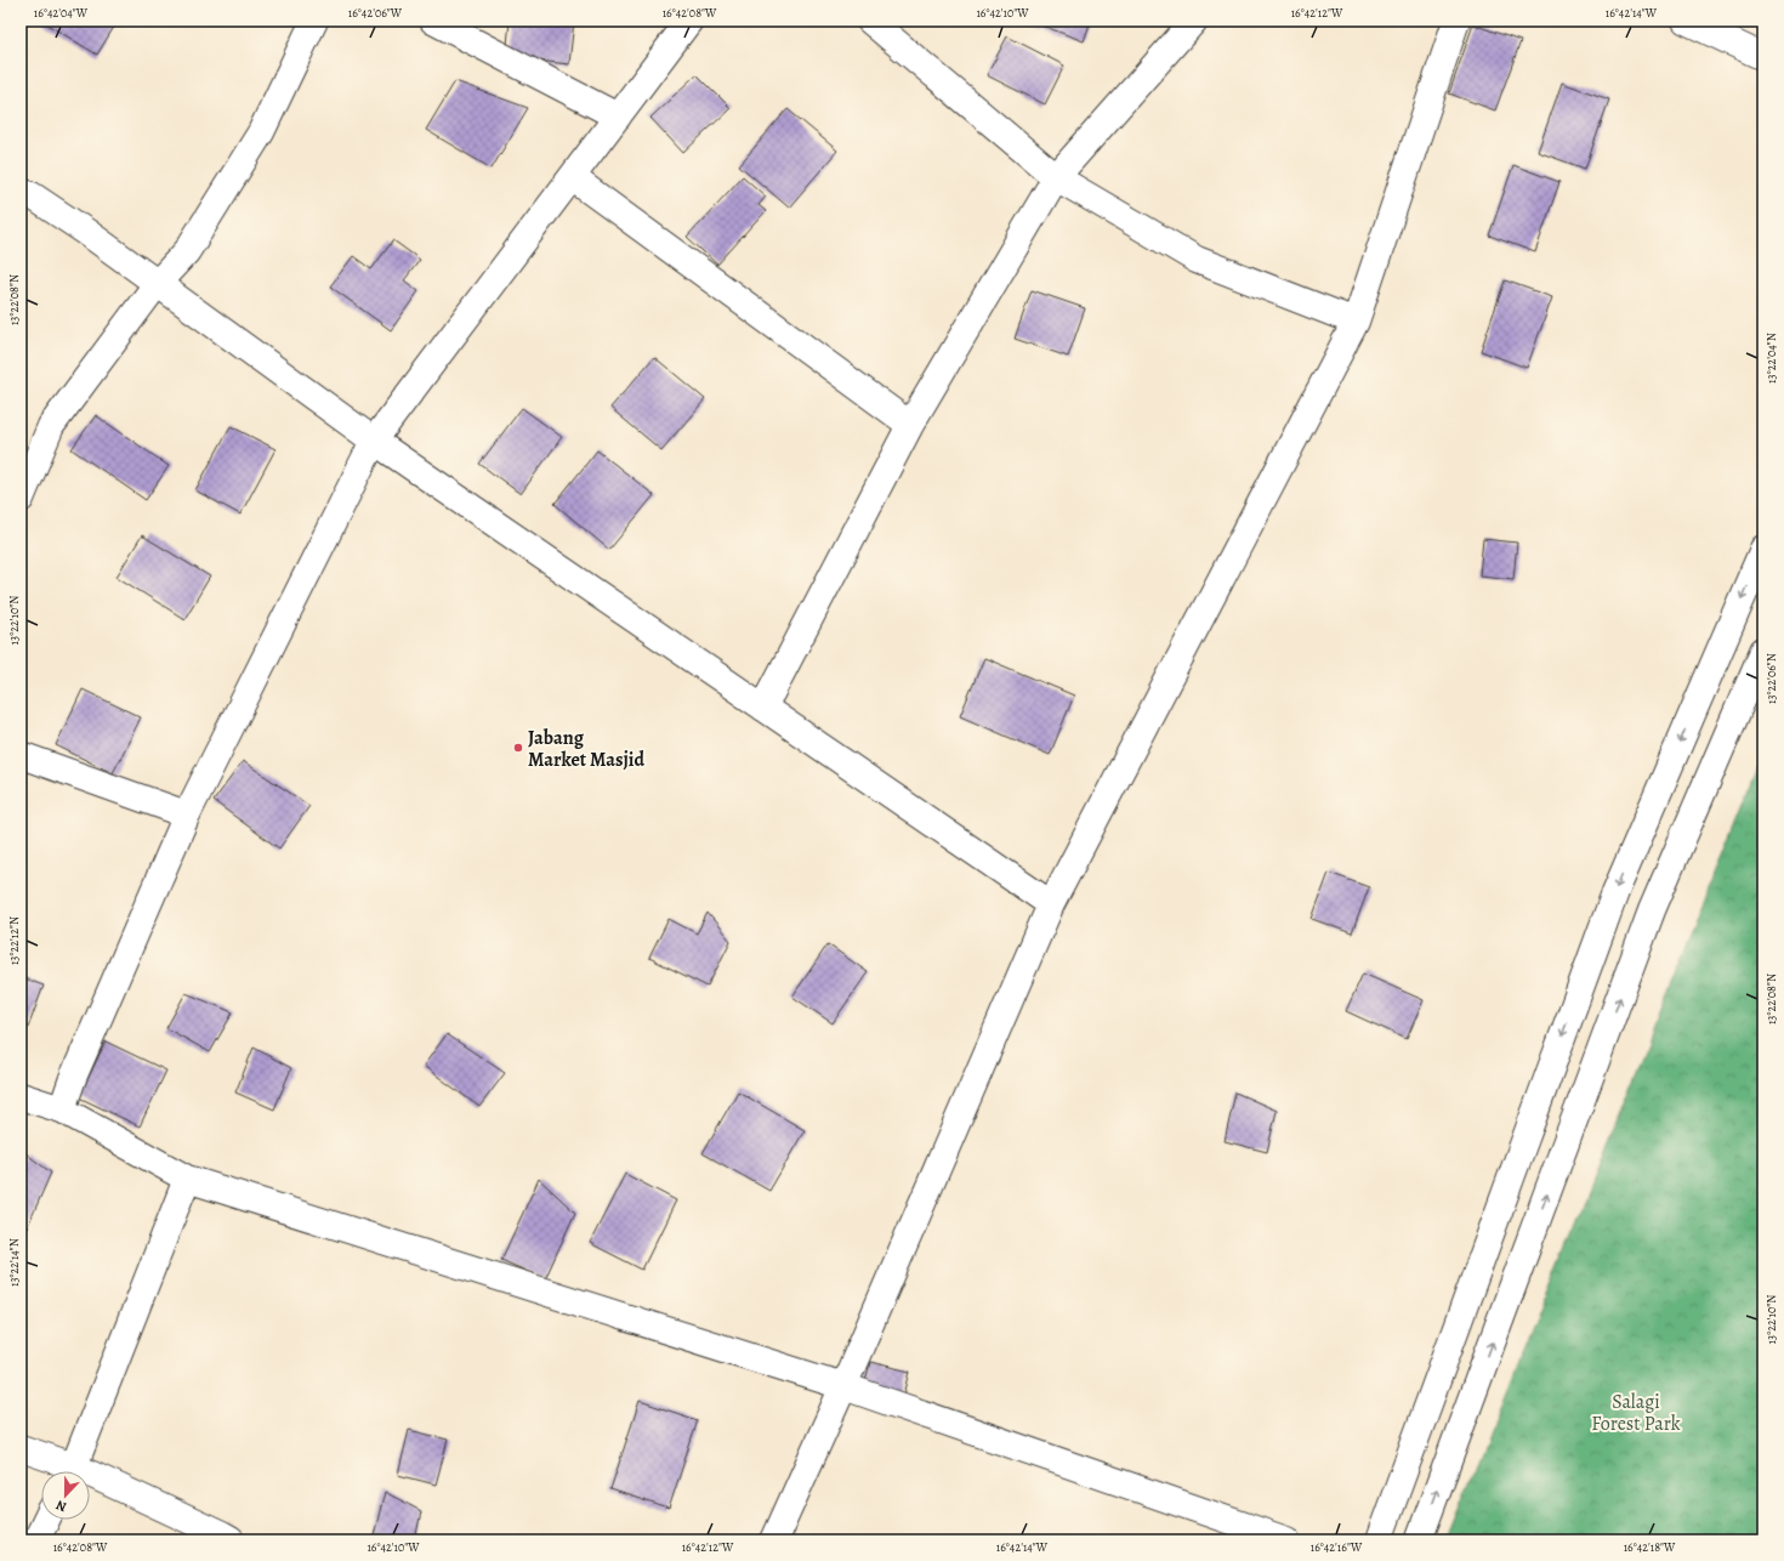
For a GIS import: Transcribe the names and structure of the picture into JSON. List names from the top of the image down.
{
  "parks": ["Salagi Forest Park"],
  "places": ["Jabang Market Masjid"],
  "north": "bottom",
  "coordinates": [
    "16°42'04\"W",
    "16°42'06\"W",
    "16°42'08\"W",
    "16°42'10\"W",
    "16°42'12\"W",
    "16°42'14\"W",
    "13°22'08\"N",
    "13°22'04\"N",
    "13°22'10\"N",
    "13°22'06\"N",
    "13°22'12\"N",
    "13°22'14\"N",
    "16°42'16\"W",
    "16°42'18\"W"
  ]
}
